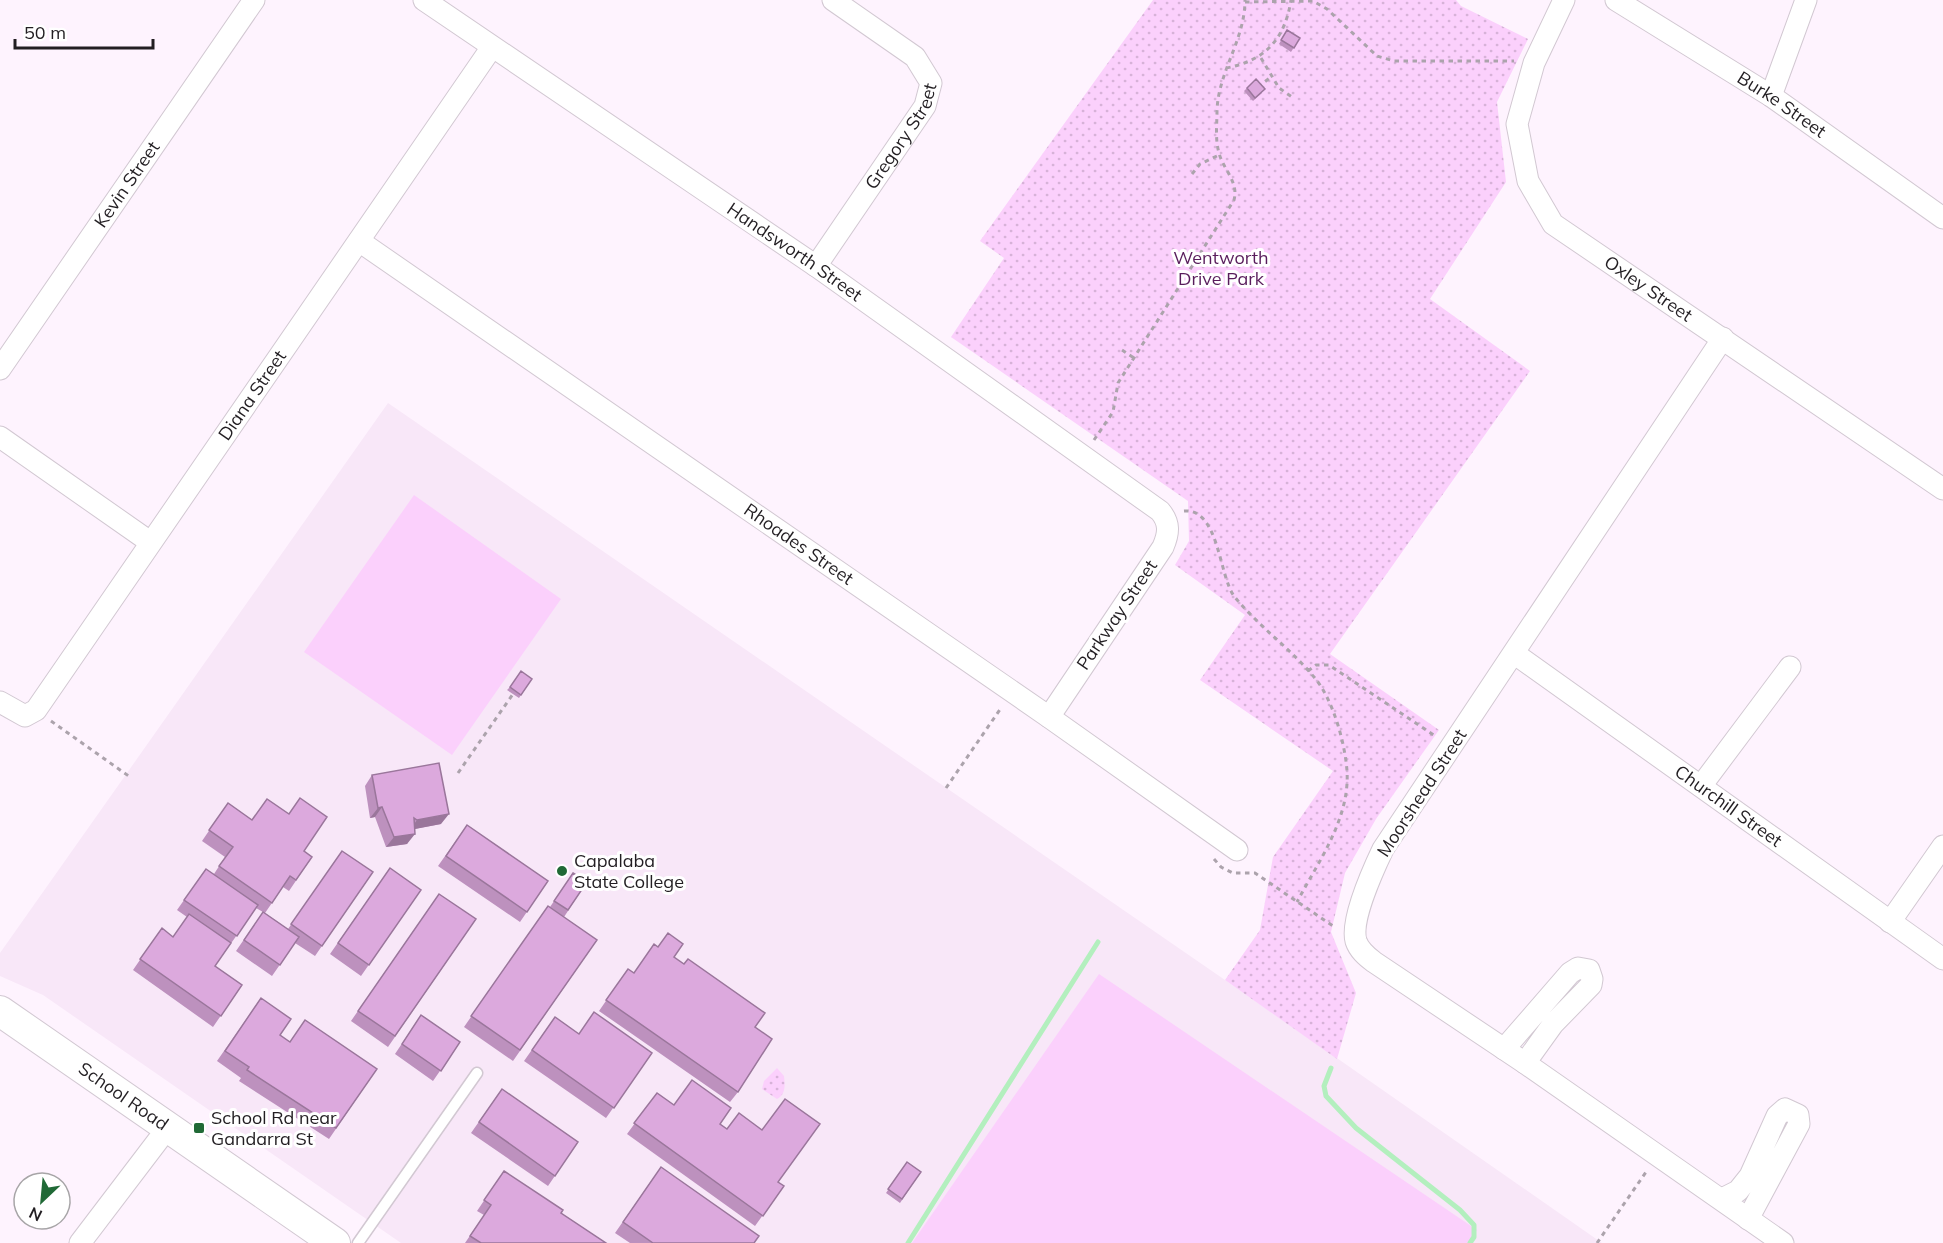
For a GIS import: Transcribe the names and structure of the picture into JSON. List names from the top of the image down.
{
  "streets": {
    "street": [
      "Burke Street",
      "Gregory Street",
      "Kevin Street",
      "Handsworth Street",
      "Oxley Street",
      "Diana Street",
      "Rhoades Street",
      "Parkway Street",
      "Moorshead Street",
      "Churchill Street",
      "School Road"
    ]
  },
  "crossings": [
    ["Gregory Street", "Handsworth Street"],
    ["Handsworth Street", "Diana Street"],
    ["Handsworth Street", "Parkway Street"],
    ["Oxley Street", "Moorshead Street"],
    ["Diana Street", "Rhoades Street"],
    ["Rhoades Street", "Parkway Street"],
    ["Moorshead Street", "Churchill Street"]
  ],
  "parks": ["Wentworth Drive Park"],
  "places": {
    "other": ["Capalaba State College"],
    "transit": ["School Rd near Gandarra St"]
  },
  "scale_bar": "50 m",
  "north": "bottom left"
}
